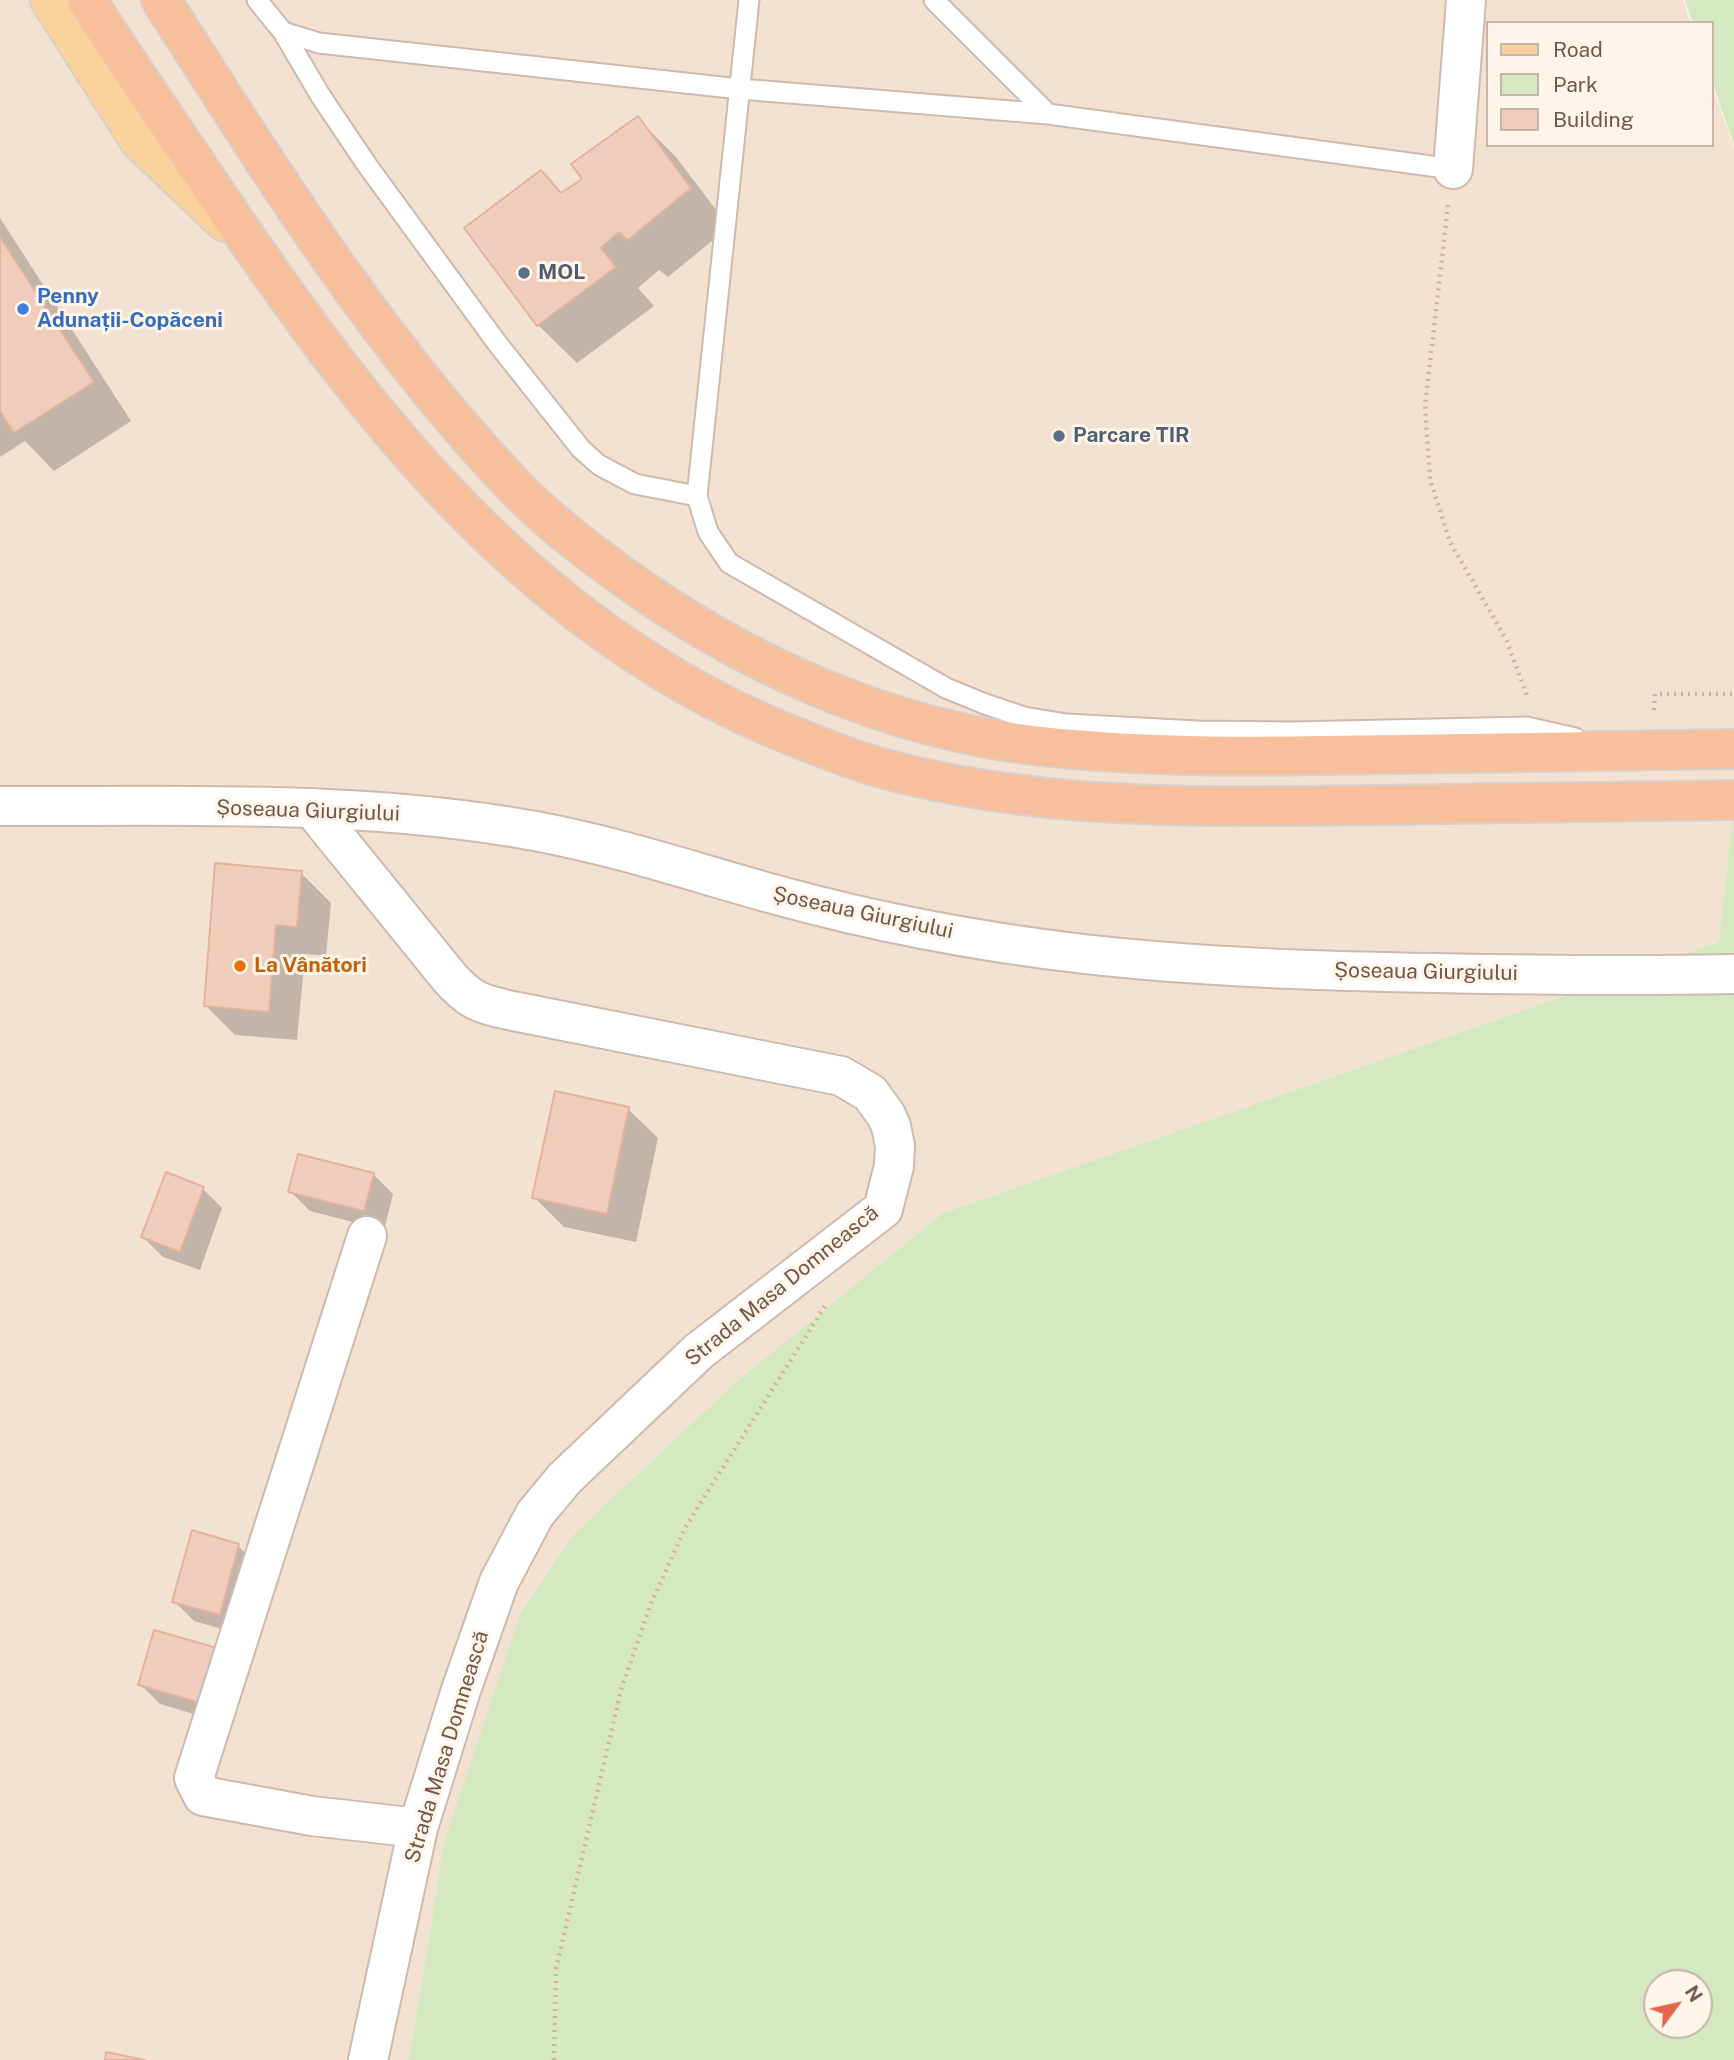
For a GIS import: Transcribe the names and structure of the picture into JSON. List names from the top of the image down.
{
  "streets": {
    "street": ["Șoseaua Giurgiului", "Strada Masa Domnească"]
  },
  "crossings": [
    ["Șoseaua Giurgiului", "Strada Masa Domnească"]
  ],
  "places": [
    "MOL",
    "Penny Adunații-Copăceni",
    "Parcare TIR",
    "La Vânători"
  ],
  "legend": ["Road", "Park", "Building"],
  "north": "top right"
}
